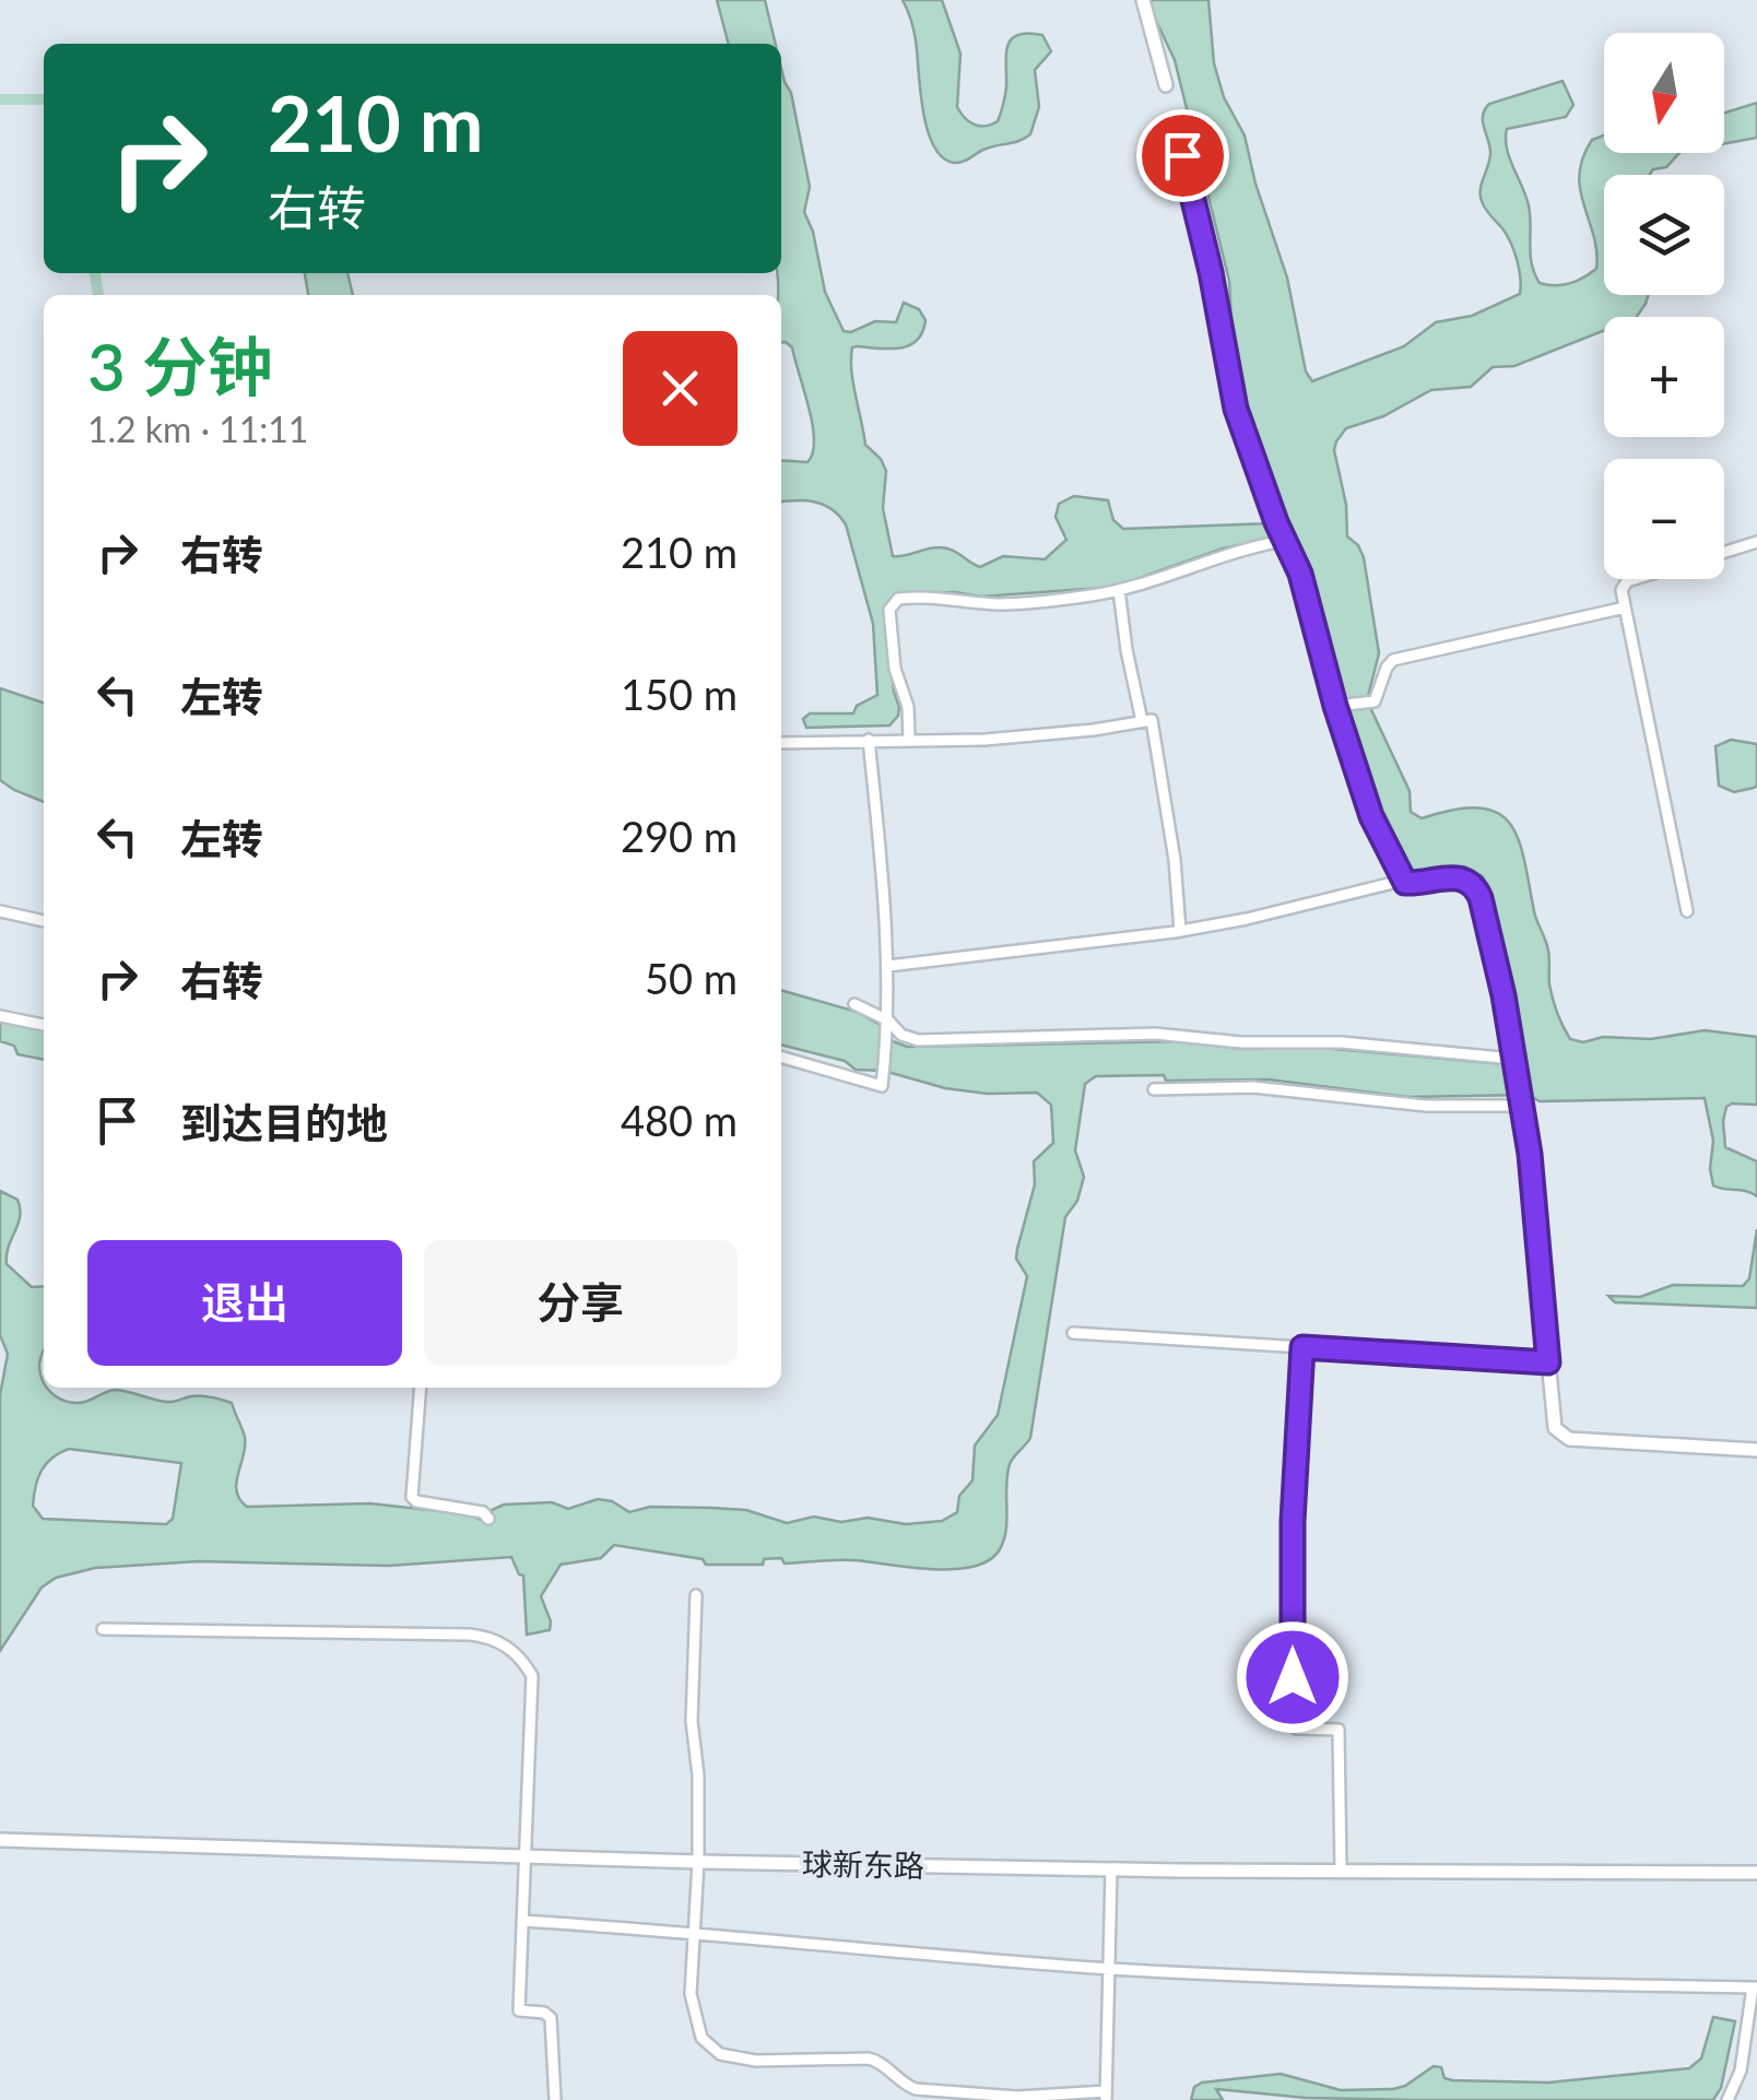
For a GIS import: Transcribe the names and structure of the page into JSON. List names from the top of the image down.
{
  "streets": {
    "street": ["球新东路"]
  },
  "north": "bottom",
  "page": {
    "map_buttons": ["+", "−"],
    "turn": ["210 m", "右转"],
    "heading": ["3 分钟", "1.2 km · 11:11"],
    "list": [
      {
        "name": "右转",
        "value": "210 m"
      },
      {
        "name": "左转",
        "value": "150 m"
      },
      {
        "name": "左转",
        "value": "290 m"
      },
      {
        "name": "右转",
        "value": "50 m"
      },
      {
        "name": "到达目的地",
        "value": "480 m"
      }
    ],
    "buttons": ["退出", "分享"]
  }
}
